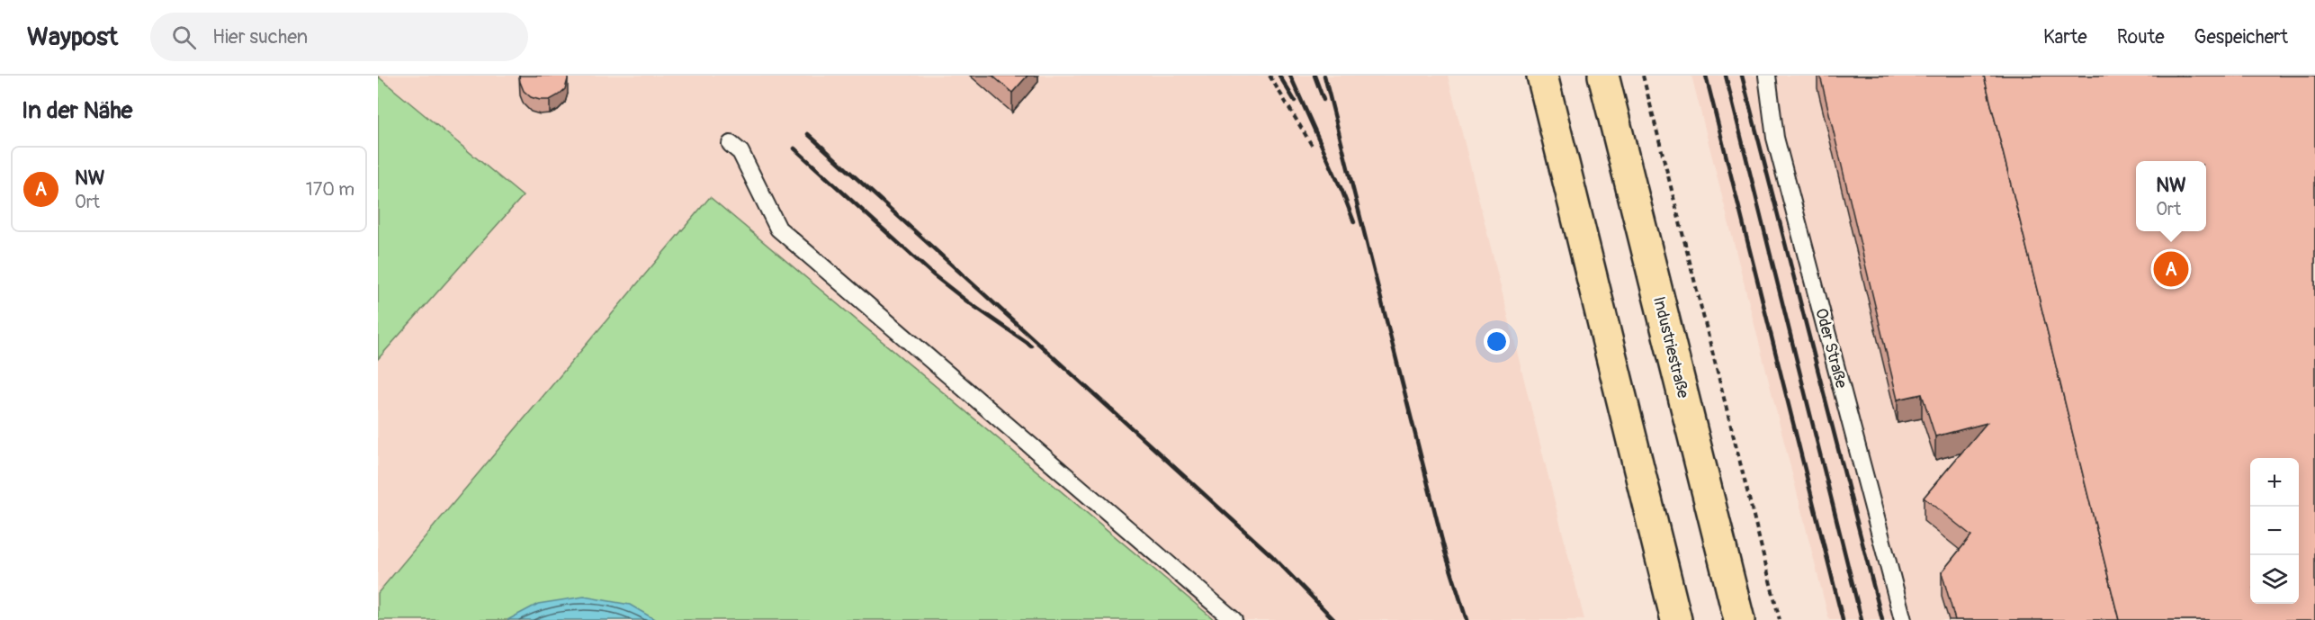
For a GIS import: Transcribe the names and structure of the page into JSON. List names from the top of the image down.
{
  "streets": {
    "highway": ["Industriestraße"],
    "lane": ["Oder Straße"]
  },
  "page": {
    "header": "Waypost",
    "search": "Hier suchen",
    "nav": ["Karte", "Route", "Gespeichert"],
    "heading": "In der Nähe",
    "list": [
      {
        "mark": "A",
        "name": "NW",
        "note": "Ort",
        "value": "170 m"
      }
    ],
    "popup": ["NW", "Ort"],
    "pins": "A",
    "map_buttons": ["+", "−"]
  }
}
